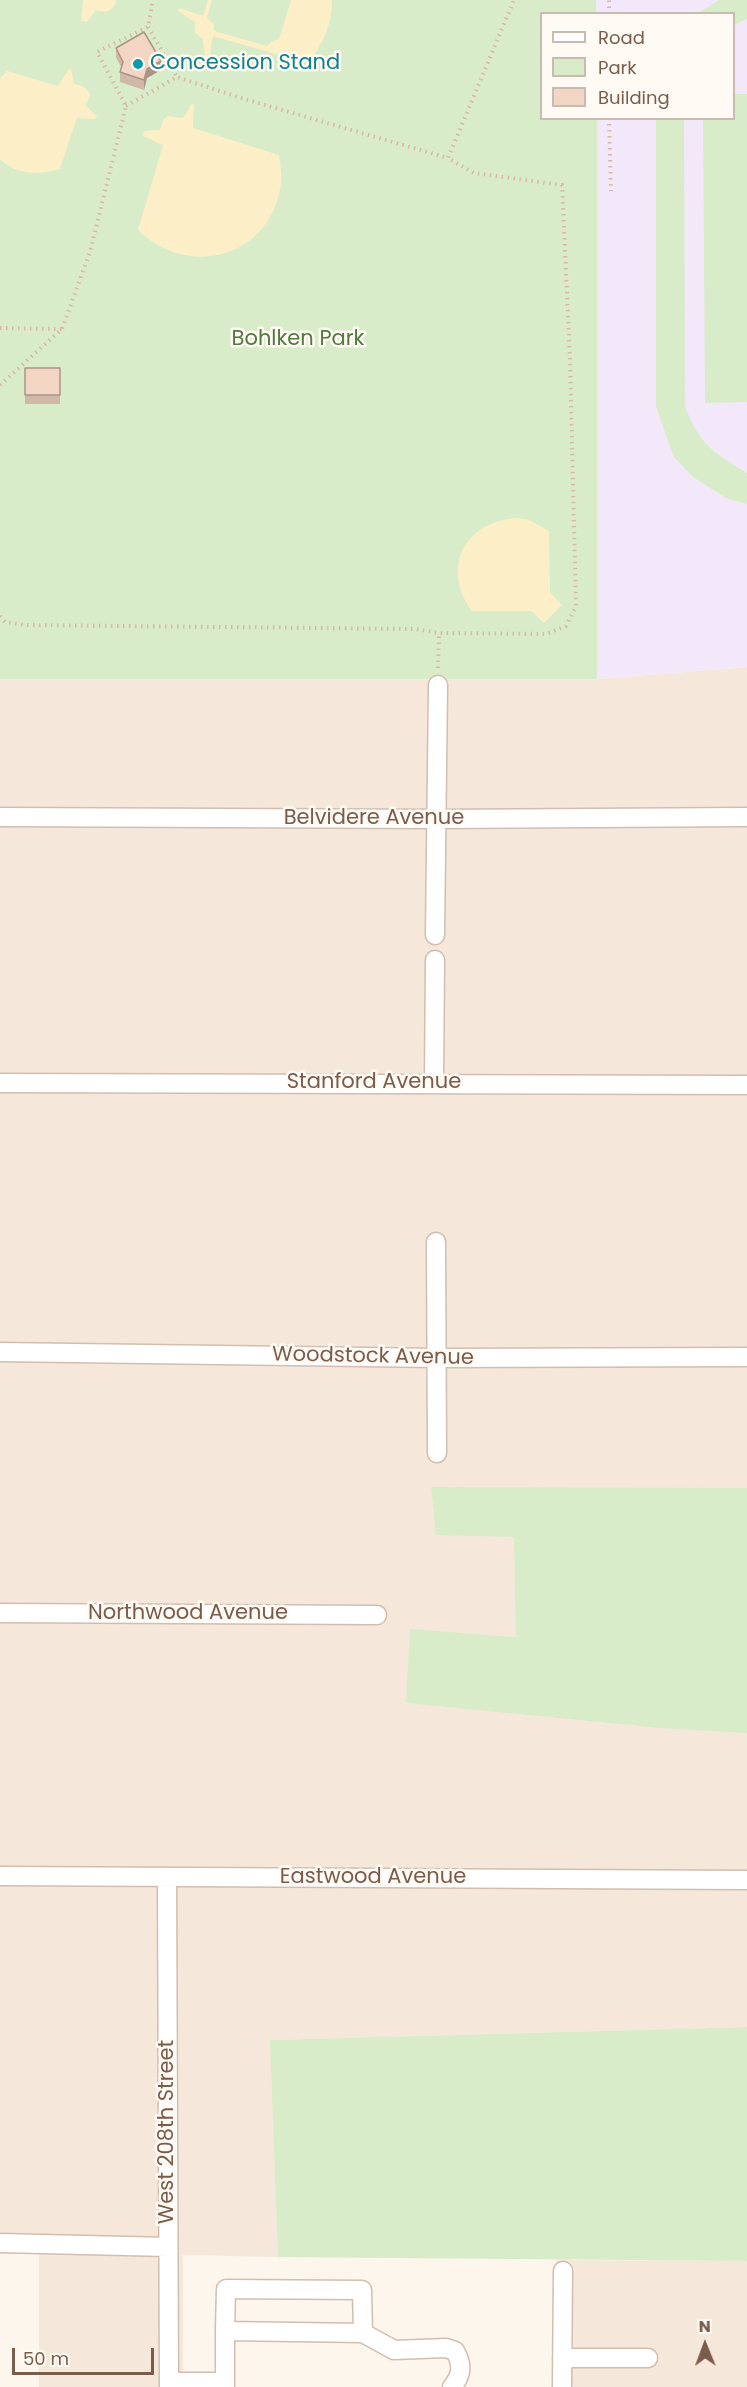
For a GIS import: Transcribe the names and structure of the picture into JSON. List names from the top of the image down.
{
  "streets": {
    "street": [
      "Belvidere Avenue",
      "Stanford Avenue",
      "Woodstock Avenue",
      "Northwood Avenue",
      "Eastwood Avenue",
      "West 208th Street"
    ]
  },
  "crossings": [
    ["Eastwood Avenue", "West 208th Street"]
  ],
  "parks": ["Bohlken Park"],
  "places": ["Concession Stand"],
  "legend": ["Road", "Park", "Building"],
  "scale_bar": "50 m",
  "north": "top"
}
